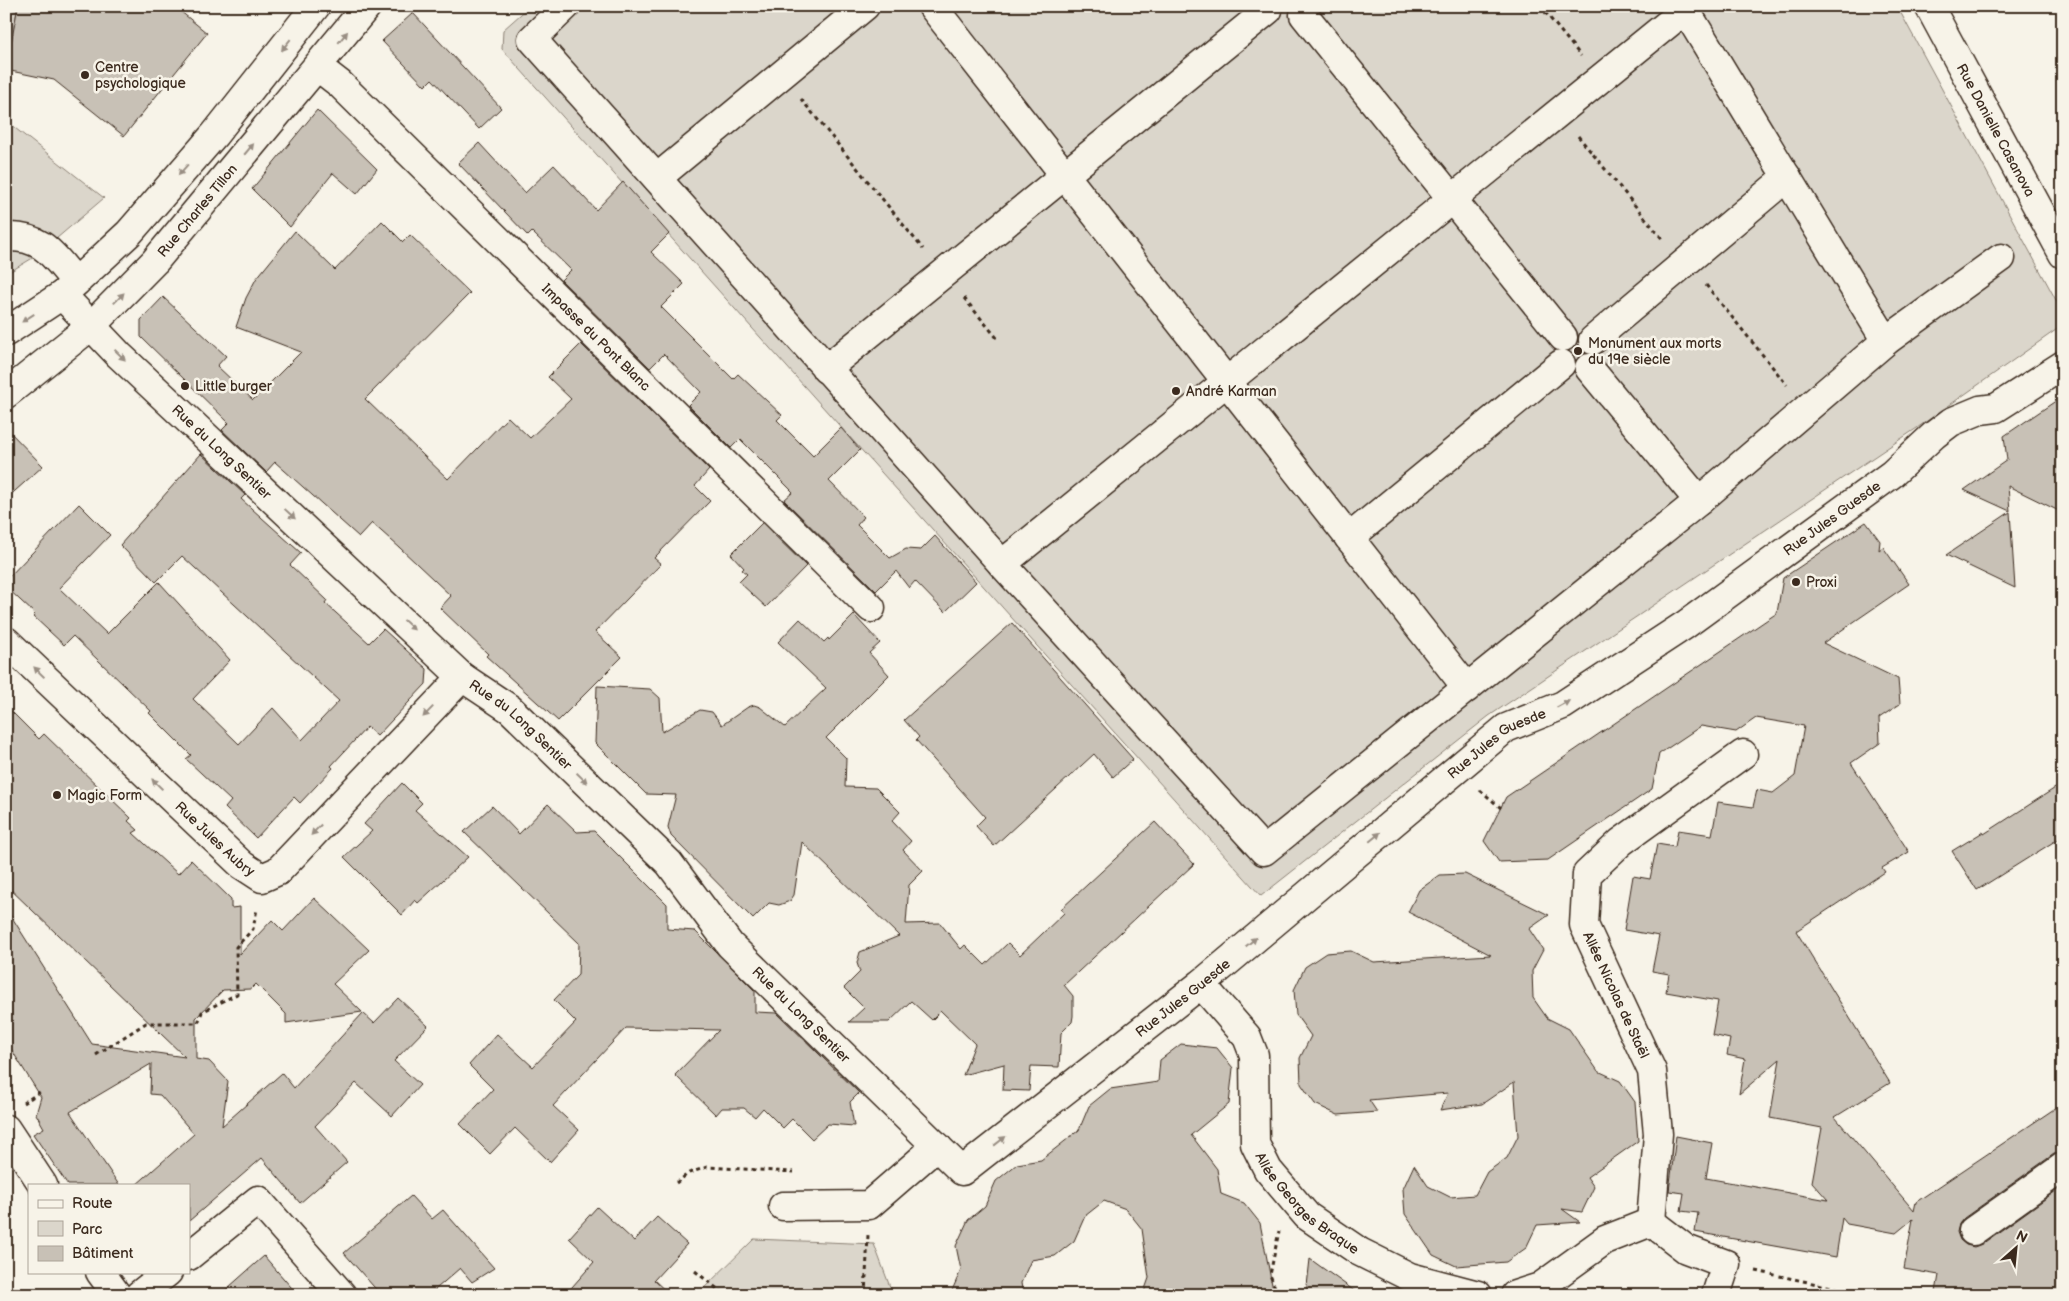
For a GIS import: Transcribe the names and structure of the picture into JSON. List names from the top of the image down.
{
  "streets": {
    "street": [
      "Rue Danielle Casanova",
      "Rue Charles Tillon",
      "Impasse du Pont Blanc",
      "Rue du Long Sentier",
      "Rue Jules Guesde",
      "Rue Jules Aubry",
      "Allée Nicolas de Staël",
      "Allée Georges Braque"
    ]
  },
  "crossings": [
    ["Rue Charles Tillon", "Impasse du Pont Blanc"],
    ["Rue Charles Tillon", "Rue du Long Sentier"],
    ["Rue du Long Sentier", "Rue Jules Guesde"],
    ["Rue du Long Sentier", "Rue Jules Aubry"],
    ["Rue Jules Guesde", "Allée Georges Braque"]
  ],
  "one_way": ["Rue du Long Sentier"],
  "places": [
    "Centre psychologique",
    "Monument aux morts du 19e siècle",
    "Little burger",
    "André Karman",
    "Proxi",
    "Magic Form"
  ],
  "legend": ["Route", "Parc", "Bâtiment"],
  "north": "top right"
}
